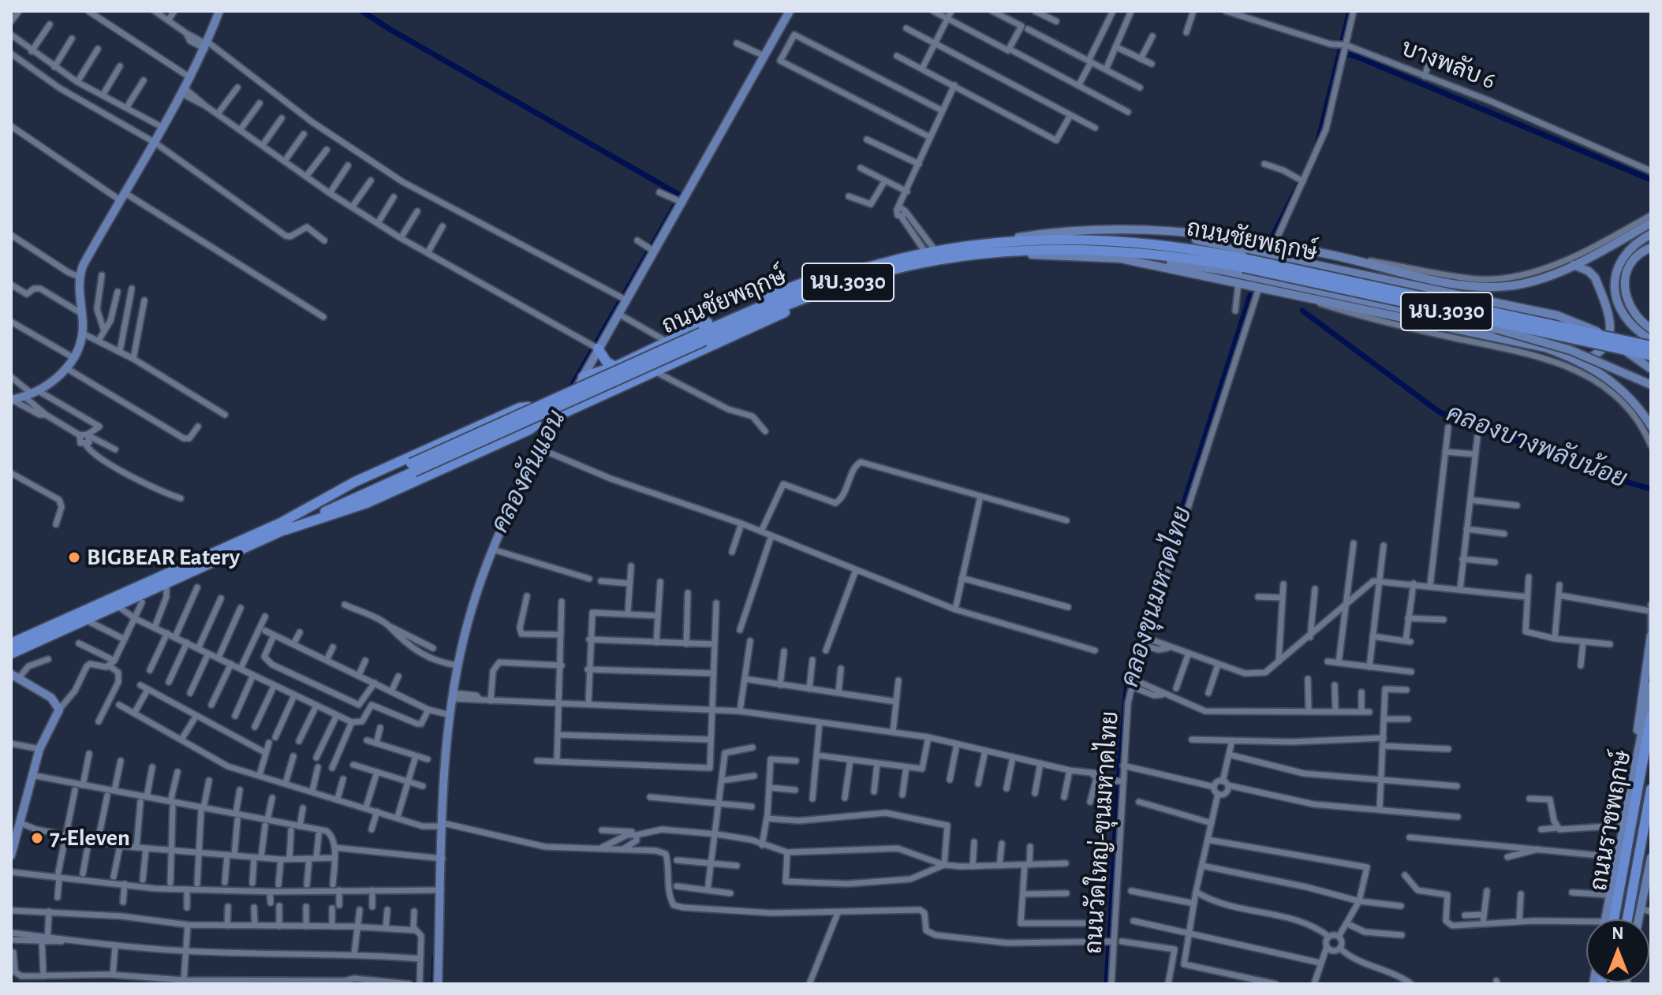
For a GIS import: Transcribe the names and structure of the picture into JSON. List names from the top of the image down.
{
  "streets": {
    "main road": ["ถนนชัยพฤกษ์", "นบ.3030", "ถนนราชพฤกษ์"],
    "street": ["บางพลับ 6", "ถนนวัดใหญ่-ขุนมหาดไทย"]
  },
  "water": ["คลองบางพลับน้อย", "คลองคันแอน", "คลองขุนมหาดไทย"],
  "places": ["BIGBEAR Eatery", "7-Eleven"],
  "north": "top"
}
